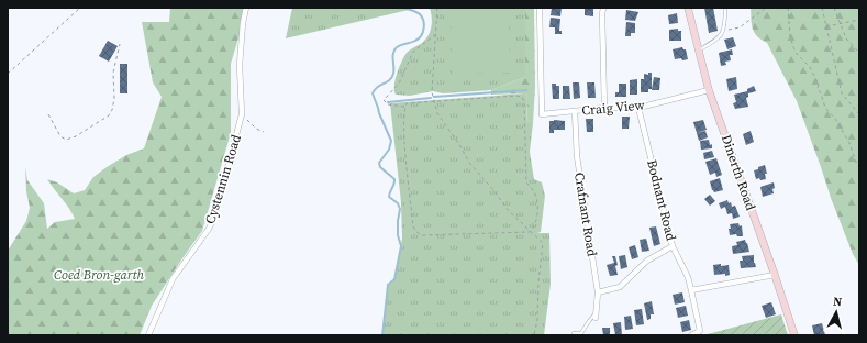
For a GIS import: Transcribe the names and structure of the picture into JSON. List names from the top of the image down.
{
  "streets": {
    "street": [
      "Craig View",
      "Dinerth Road",
      "Cystennin Road",
      "Bodnant Road",
      "Crafnant Road"
    ]
  },
  "crossings": [
    ["Craig View", "Dinerth Road"],
    ["Craig View", "Bodnant Road"],
    ["Craig View", "Crafnant Road"]
  ],
  "parks": ["Coed Bron-garth"],
  "north": "top"
}
